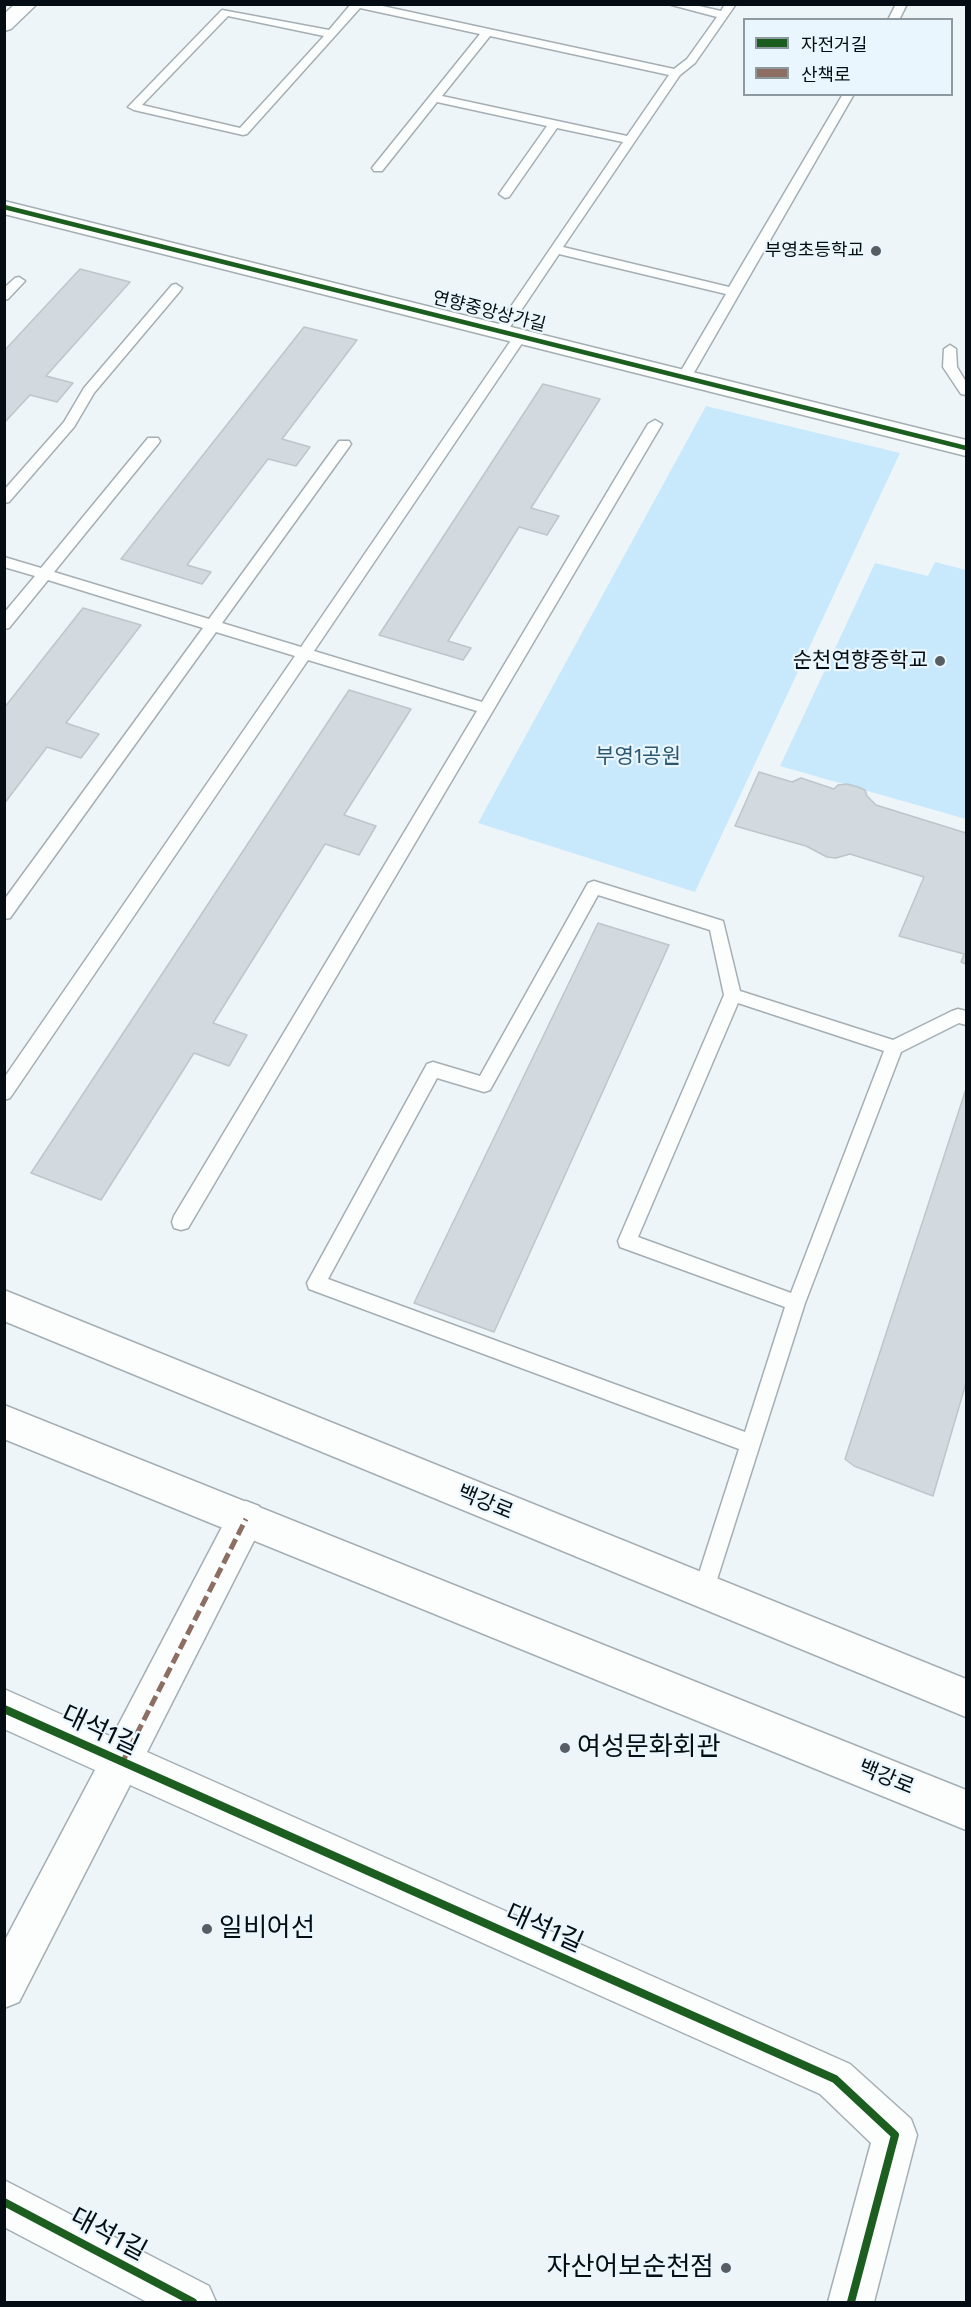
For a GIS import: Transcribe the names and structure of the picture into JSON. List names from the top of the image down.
{
  "streets": {
    "street": ["연향중앙상가길", "백강로", "대석1길"]
  },
  "parks": ["부영1공원"],
  "places": [
    "부영초등학교",
    "순천연향중학교",
    "여성문화회관",
    "일비어선",
    "자산어보순천점"
  ],
  "legend": ["자전거길", "산책로"]
}
